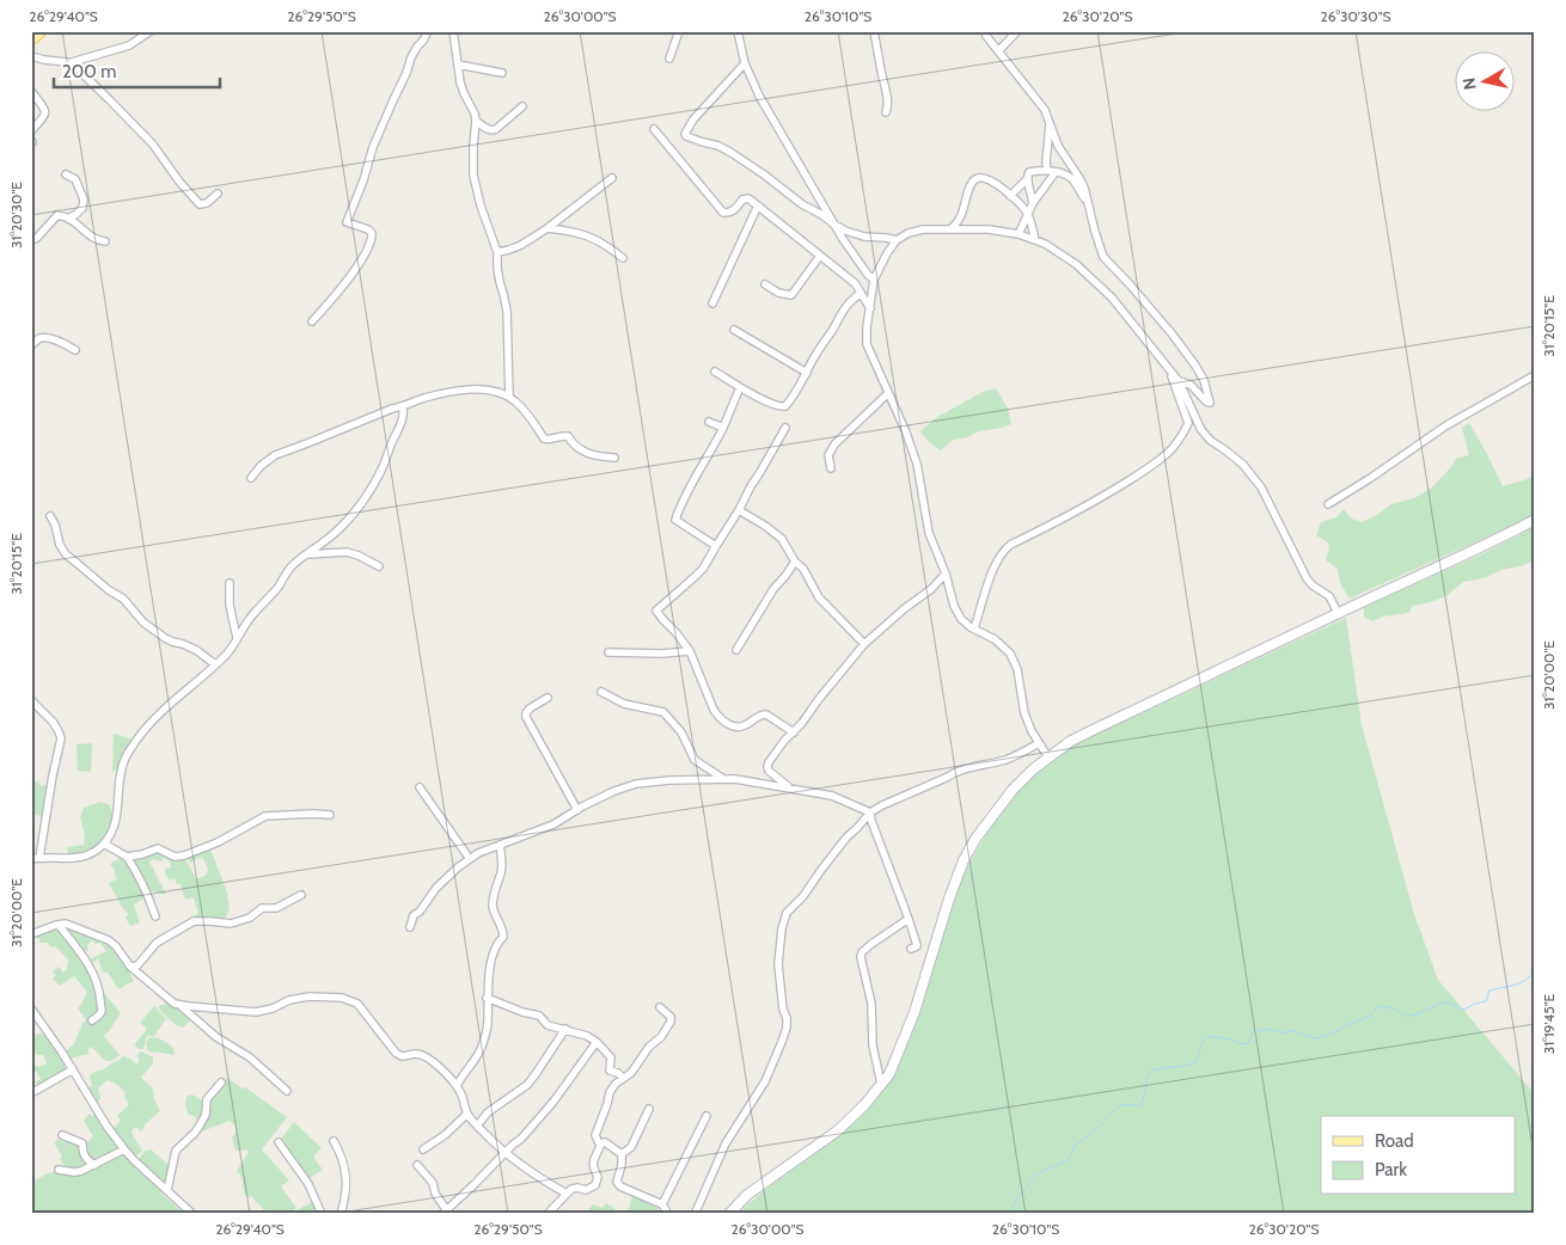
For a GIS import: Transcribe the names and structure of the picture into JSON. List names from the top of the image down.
{
  "legend": ["Road", "Park"],
  "scale_bar": "200 m",
  "north": "left",
  "coordinates": [
    "26°29'40\"S",
    "26°29'50\"S",
    "26°30'00\"S",
    "26°30'10\"S",
    "26°30'20\"S",
    "26°30'30\"S",
    "31°20'30\"E",
    "31°20'15\"E",
    "31°20'00\"E",
    "31°19'45\"E"
  ]
}
